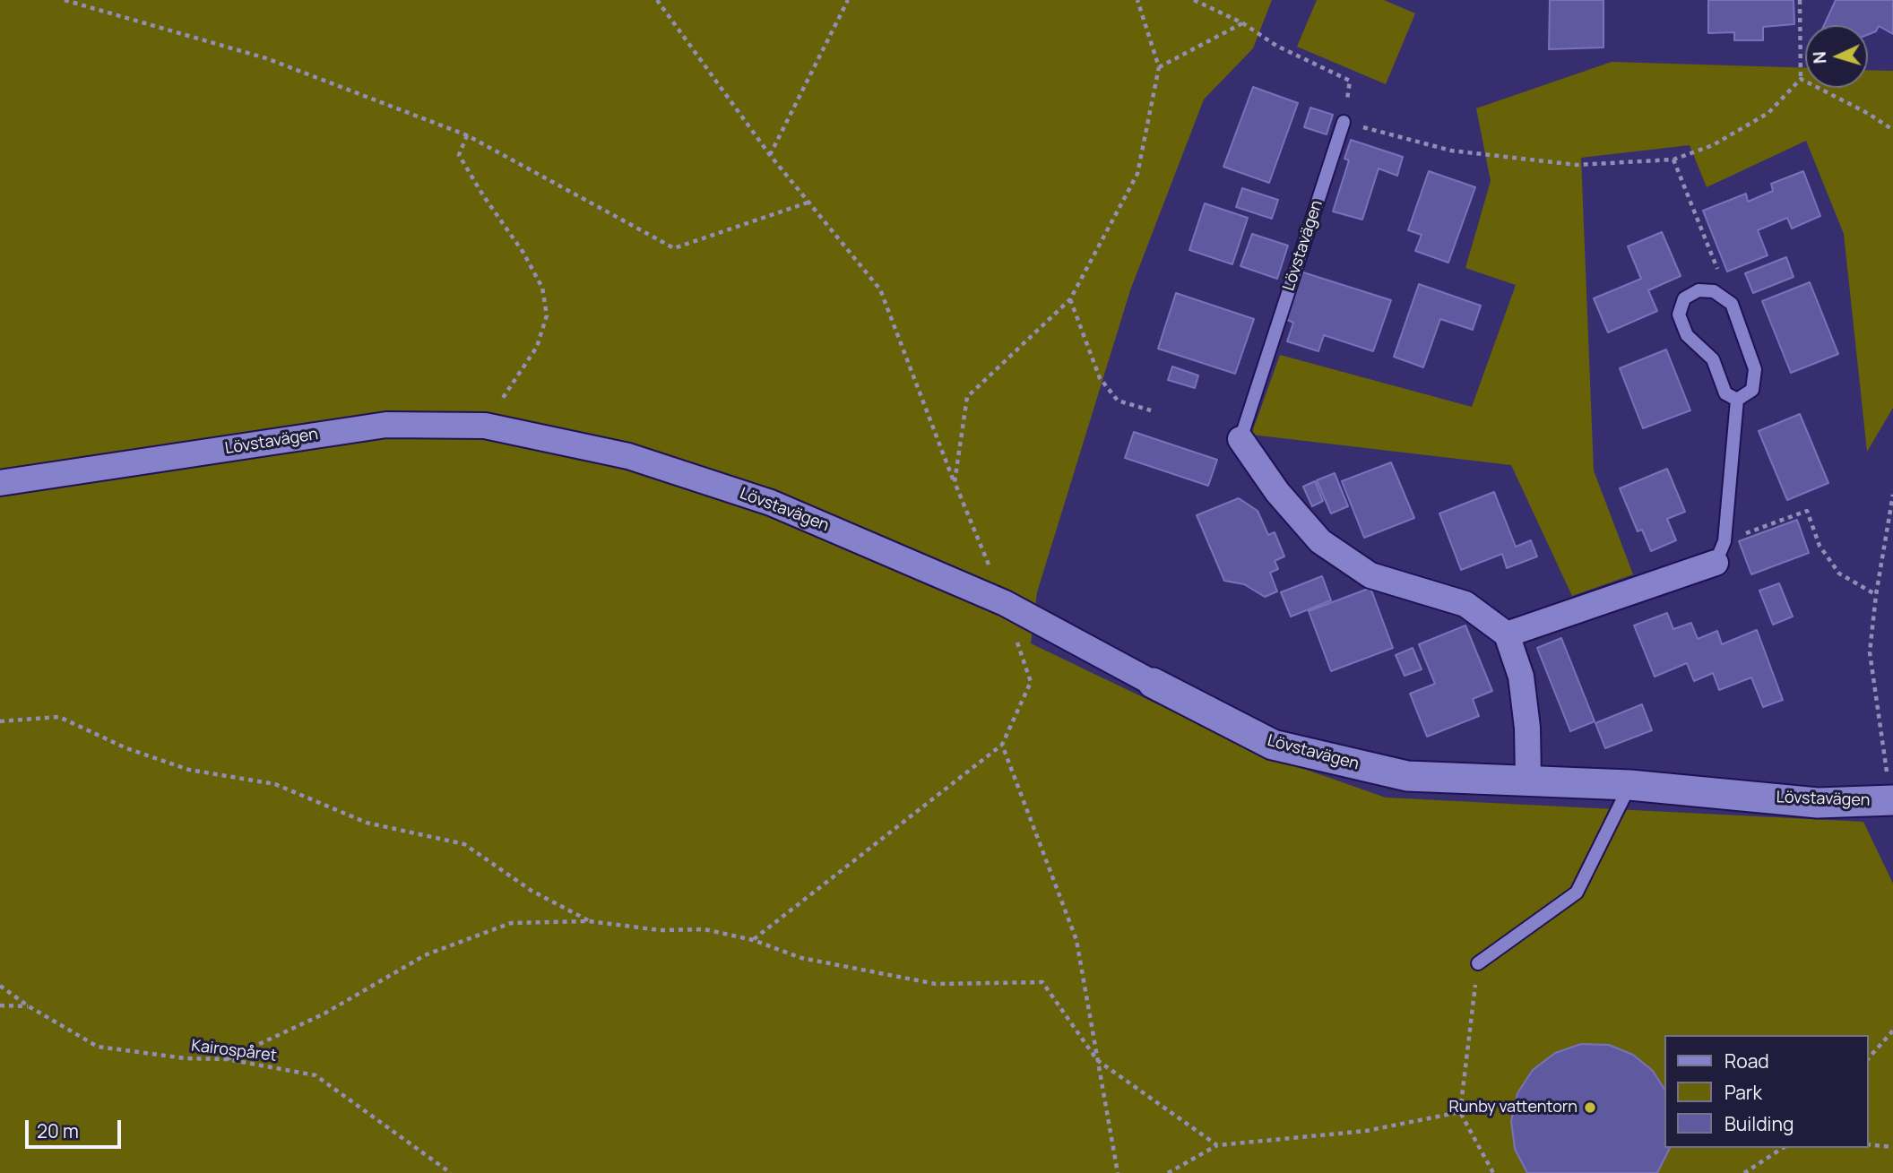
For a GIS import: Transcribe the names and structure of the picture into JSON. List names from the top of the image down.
{
  "streets": {
    "street": ["Lövstavägen"],
    "path": ["Kairospåret"]
  },
  "places": ["Runby vattentorn"],
  "legend": ["Road", "Park", "Building"],
  "scale_bar": "20 m",
  "north": "left"
}
